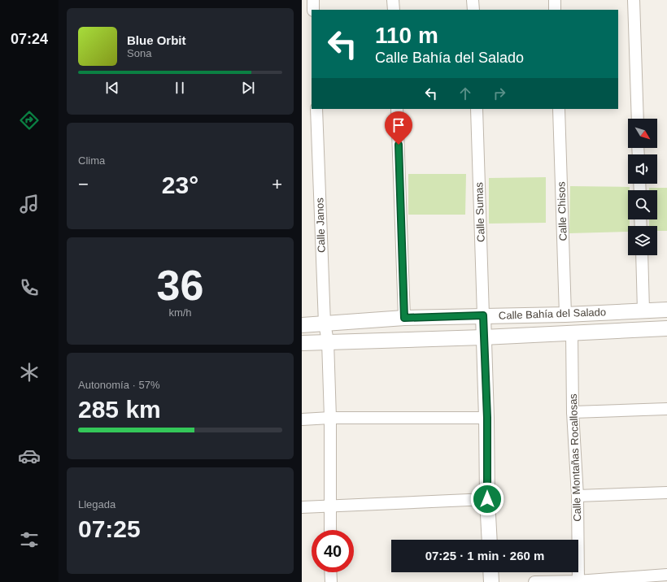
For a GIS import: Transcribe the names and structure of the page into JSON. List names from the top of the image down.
{
  "streets": {
    "street": [
      "Calle Chisos",
      "Calle Sumas",
      "Calle Janos",
      "Calle Bahía del Salado",
      "Calle Montañas Rocallosas"
    ]
  },
  "crossings": [
    ["Calle Chisos", "Calle Bahía del Salado"],
    ["Calle Sumas", "Calle Bahía del Salado"],
    ["Calle Janos", "Calle Bahía del Salado"],
    ["Calle Bahía del Salado", "Calle Montañas Rocallosas"]
  ],
  "north": "bottom right",
  "page": {
    "tabs": "07:24",
    "turn": ["110 m", "Calle Bahía del Salado"],
    "song": ["Blue Orbit", "Sona"],
    "tile": [
      "Clima",
      ["36", "km/h"],
      ["Autonomía · 57%", "285 km"],
      ["Llegada", "07:25"]
    ],
    "heat": ["−", "23°", "+"],
    "limit": "40",
    "trip": "07:25 · 1 min · 260 m"
  }
}
